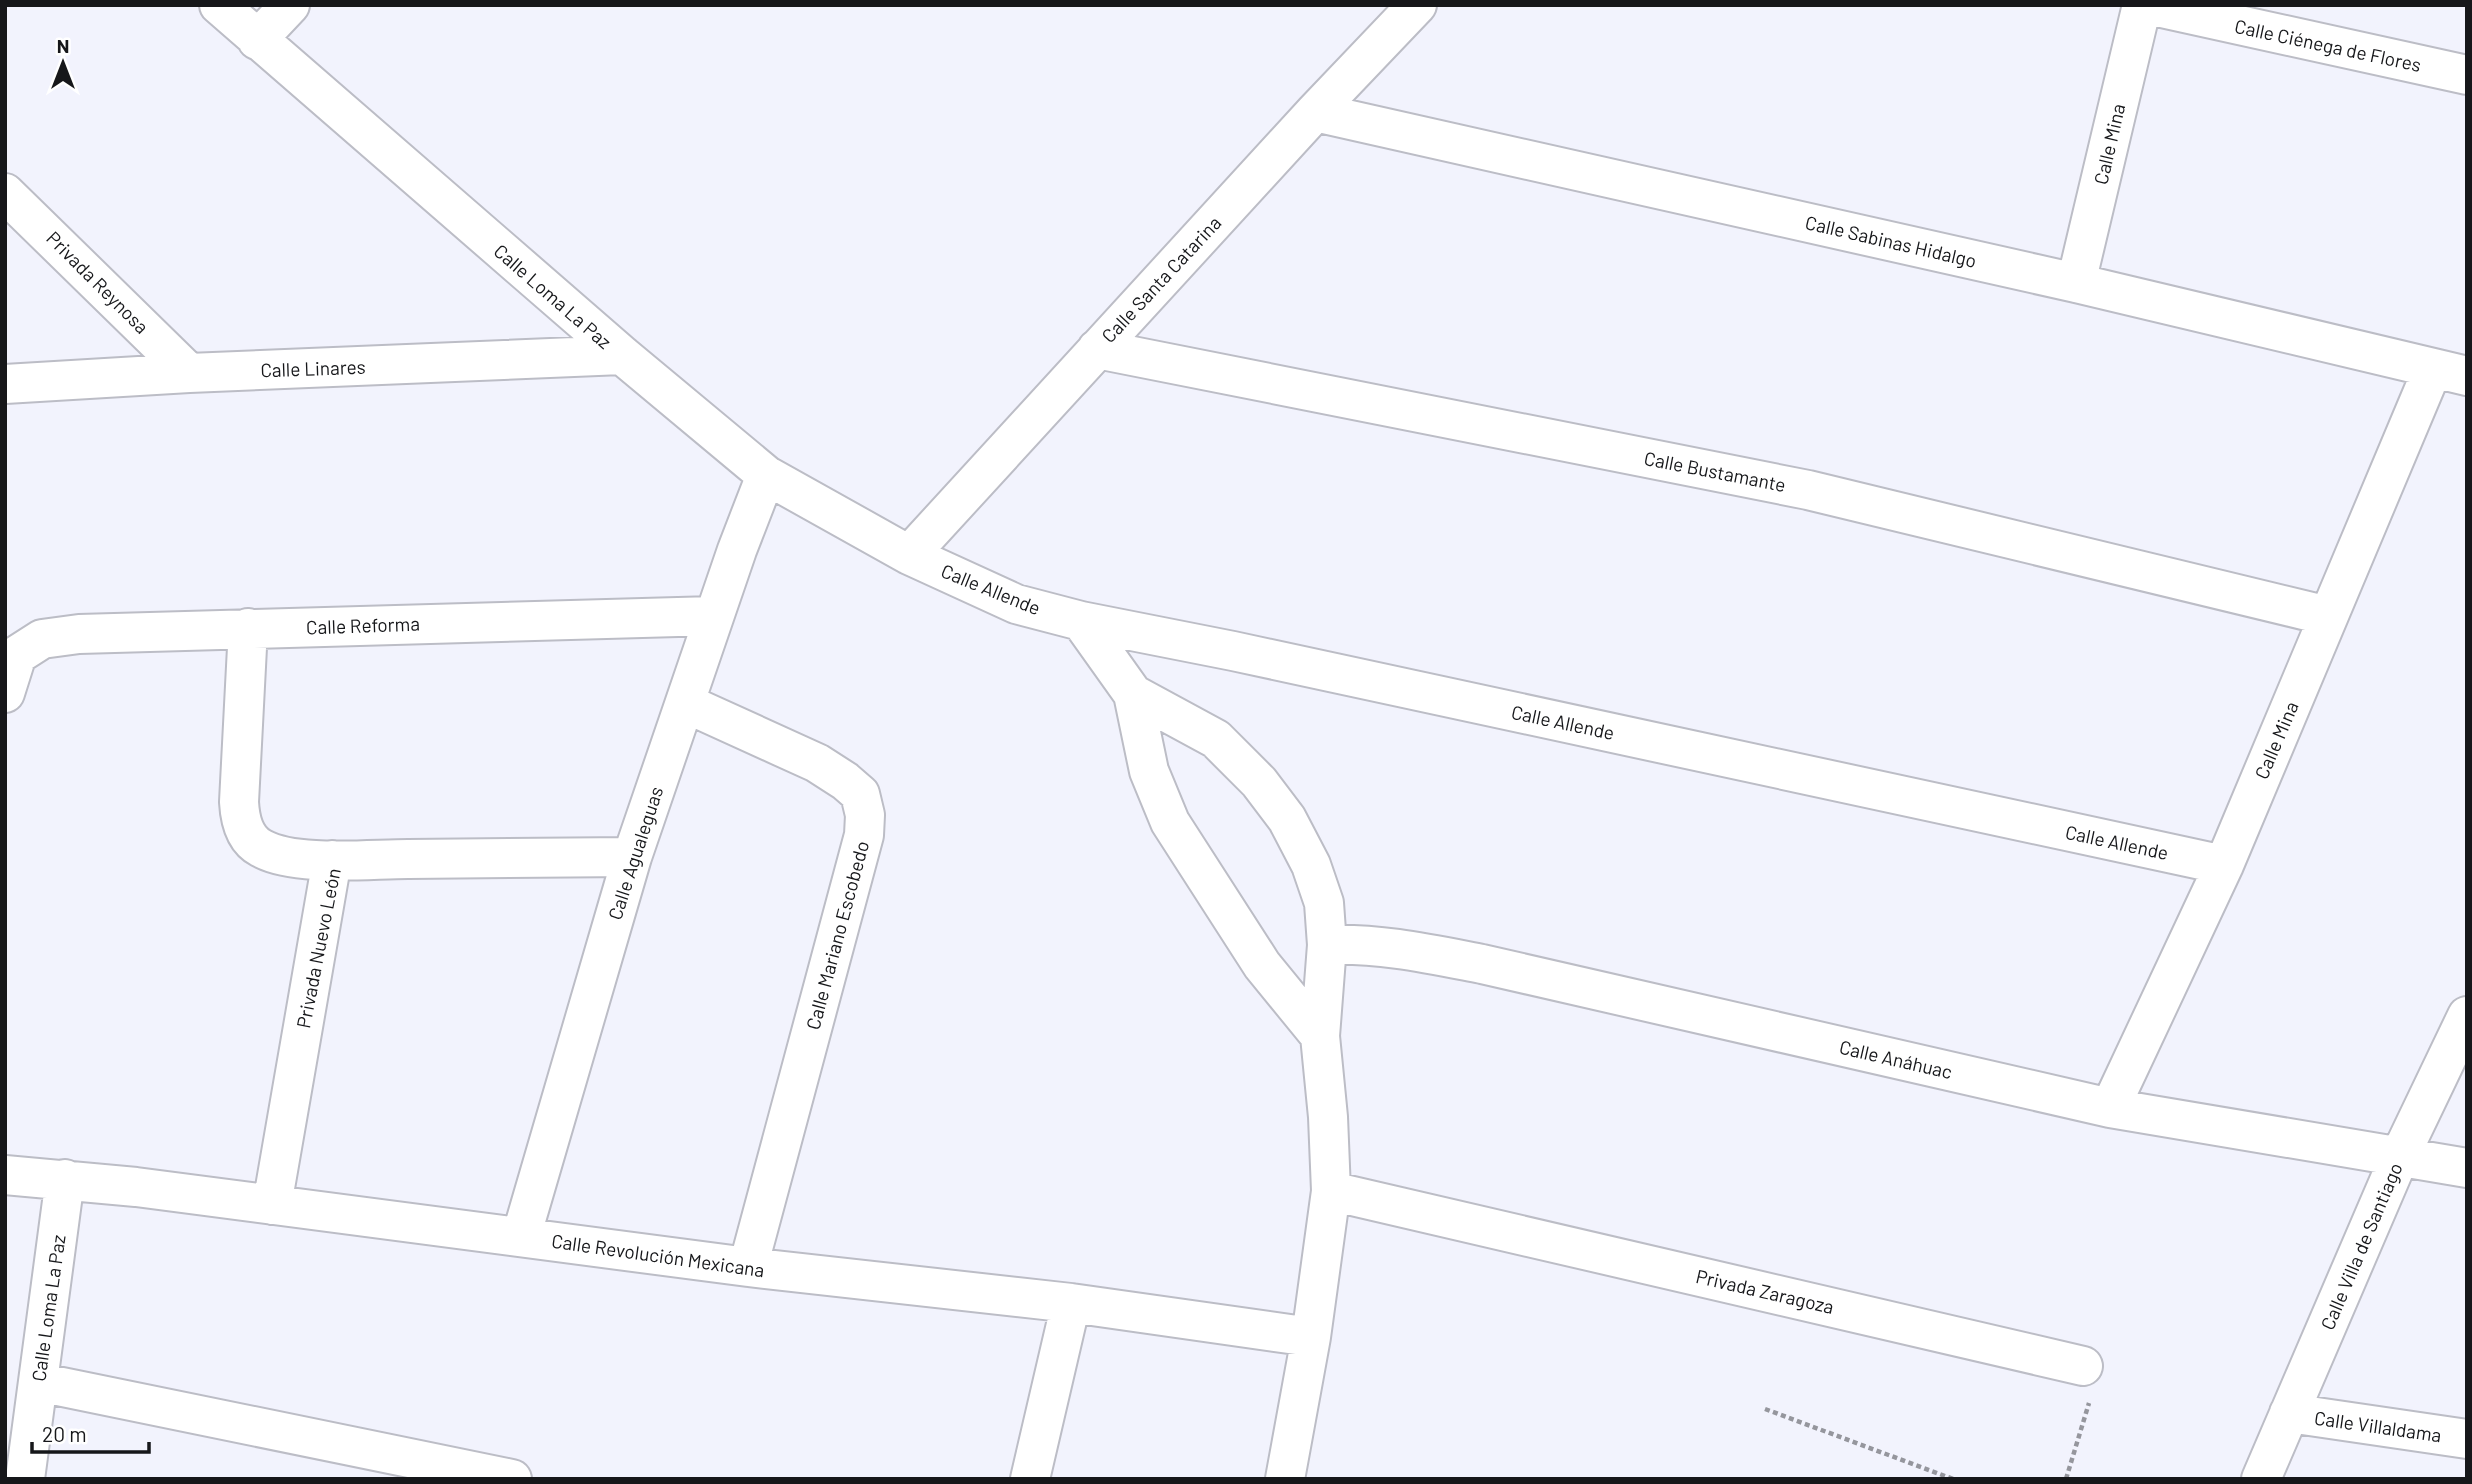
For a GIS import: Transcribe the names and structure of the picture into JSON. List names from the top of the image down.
{
  "streets": {
    "street": [
      "Calle Ciénega de Flores",
      "Calle Mina",
      "Calle Sabinas Hidalgo",
      "Calle Santa Catarina",
      "Privada Reynosa",
      "Calle Loma La Paz",
      "Calle Linares",
      "Calle Bustamante",
      "Calle Allende",
      "Calle Reforma",
      "Calle Agualeguas",
      "Calle Mariano Escobedo",
      "Privada Nuevo León",
      "Calle Anáhuac",
      "Calle Villa de Santiago",
      "Calle Revolución Mexicana",
      "Privada Zaragoza",
      "Calle Villaldama"
    ]
  },
  "crossings": [
    ["Calle Mina", "Calle Sabinas Hidalgo"],
    ["Calle Mina", "Calle Bustamante"],
    ["Calle Mina", "Calle Allende"],
    ["Calle Mina", "Calle Anáhuac"],
    ["Calle Sabinas Hidalgo", "Calle Santa Catarina"],
    ["Calle Santa Catarina", "Calle Loma La Paz"],
    ["Calle Santa Catarina", "Calle Bustamante"],
    ["Calle Santa Catarina", "Calle Allende"],
    ["Privada Reynosa", "Calle Linares"],
    ["Calle Loma La Paz", "Calle Linares"],
    ["Calle Loma La Paz", "Calle Allende"],
    ["Calle Loma La Paz", "Calle Agualeguas"],
    ["Calle Loma La Paz", "Calle Revolución Mexicana"],
    ["Calle Reforma", "Calle Agualeguas"],
    ["Calle Agualeguas", "Calle Mariano Escobedo"],
    ["Calle Agualeguas", "Privada Nuevo León"],
    ["Calle Agualeguas", "Calle Revolución Mexicana"],
    ["Calle Mariano Escobedo", "Calle Revolución Mexicana"],
    ["Privada Nuevo León", "Calle Revolución Mexicana"],
    ["Calle Anáhuac", "Calle Villa de Santiago"],
    ["Calle Villa de Santiago", "Calle Villaldama"]
  ],
  "scale_bar": "20 m",
  "north": "top"
}
